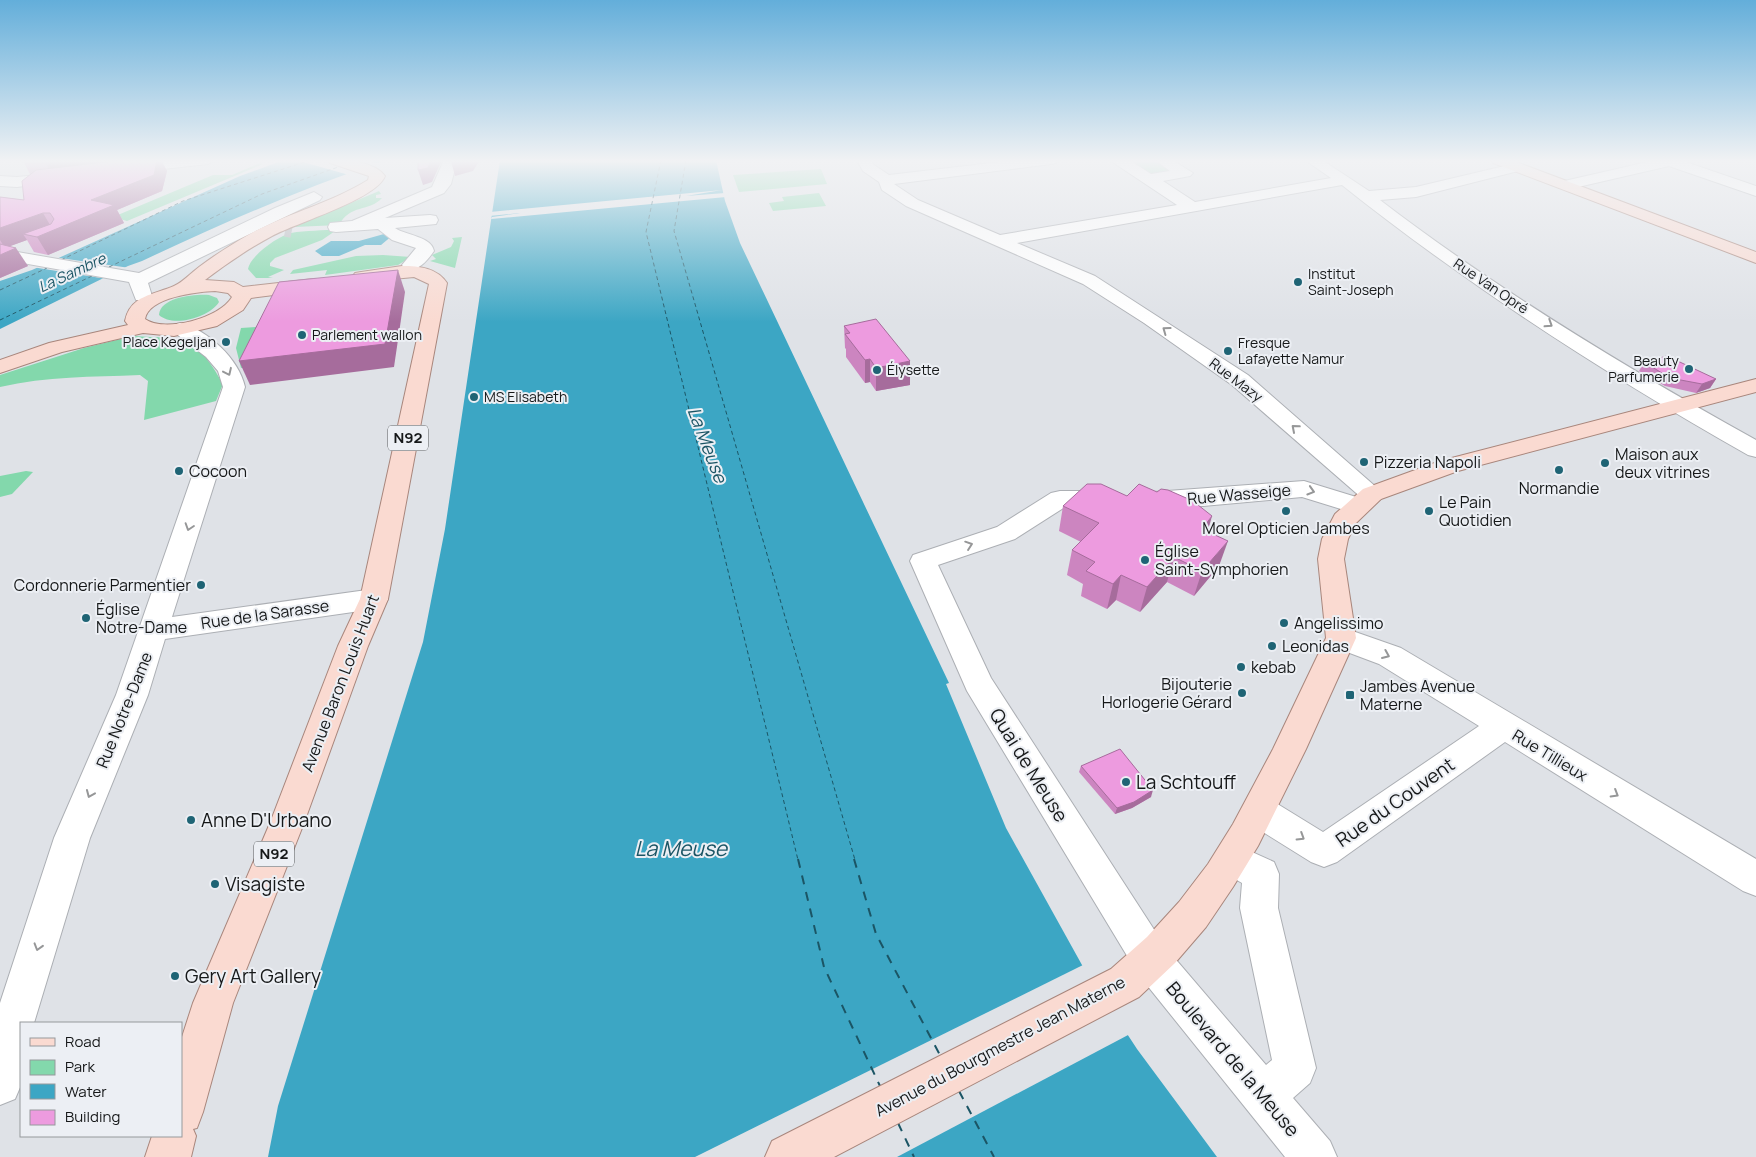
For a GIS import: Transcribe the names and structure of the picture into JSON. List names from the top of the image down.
{
  "streets": {
    "main road": ["N92", "Avenue Baron Louis Huart", "Avenue du Bourgmestre Jean Materne"],
    "street": [
      "Rue Van Opré",
      "Rue Mazy",
      "Rue Wasseige",
      "Rue de la Sarasse",
      "Rue Notre-Dame",
      "Rue Tillieux",
      "Quai de Meuse",
      "Rue du Couvent",
      "Boulevard de la Meuse"
    ]
  },
  "crossings": [
    ["Rue Mazy", "Rue Wasseige"],
    ["Rue Wasseige", "Quai de Meuse"],
    ["Rue de la Sarasse", "Avenue Baron Louis Huart"],
    ["Rue de la Sarasse", "Rue Notre-Dame"],
    ["Avenue Baron Louis Huart", "Rue Notre-Dame"],
    ["Rue Tillieux", "Rue du Couvent"],
    ["Rue Tillieux", "Avenue du Bourgmestre Jean Materne"],
    ["Quai de Meuse", "Avenue du Bourgmestre Jean Materne"],
    ["Quai de Meuse", "Boulevard de la Meuse"],
    ["Rue du Couvent", "Avenue du Bourgmestre Jean Materne"],
    ["Avenue du Bourgmestre Jean Materne", "Boulevard de la Meuse"]
  ],
  "one_way": [
    "Rue Van Opré",
    "Rue Mazy",
    "Rue Wasseige",
    "Rue Notre-Dame",
    "Rue Tillieux",
    "Rue du Couvent"
  ],
  "water": ["La Sambre", "La Meuse"],
  "places": {
    "other": [
      "Institut Saint-Joseph",
      "Parlement wallon",
      "Place Kegeljan",
      "Fresque Lafayette Namur",
      "Beauty Parfumerie",
      "Élysette",
      "MS Elisabeth",
      "Pizzeria Napoli",
      "Maison aux deux vitrines",
      "Normandie",
      "Cocoon",
      "Morel Opticien Jambes",
      "Le Pain Quotidien",
      "Église Saint-Symphorien",
      "Cordonnerie Parmentier",
      "Église Notre-Dame",
      "Angelissimo",
      "Leonidas",
      "kebab",
      "Bijouterie Horlogerie Gérard",
      "La Schtouff",
      "Anne D'Urbano",
      "Visagiste",
      "Gery Art Gallery"
    ],
    "transit": ["Jambes Avenue Materne"]
  },
  "legend": [
    "Road",
    "Park",
    "Water",
    "Building"
  ]
}
